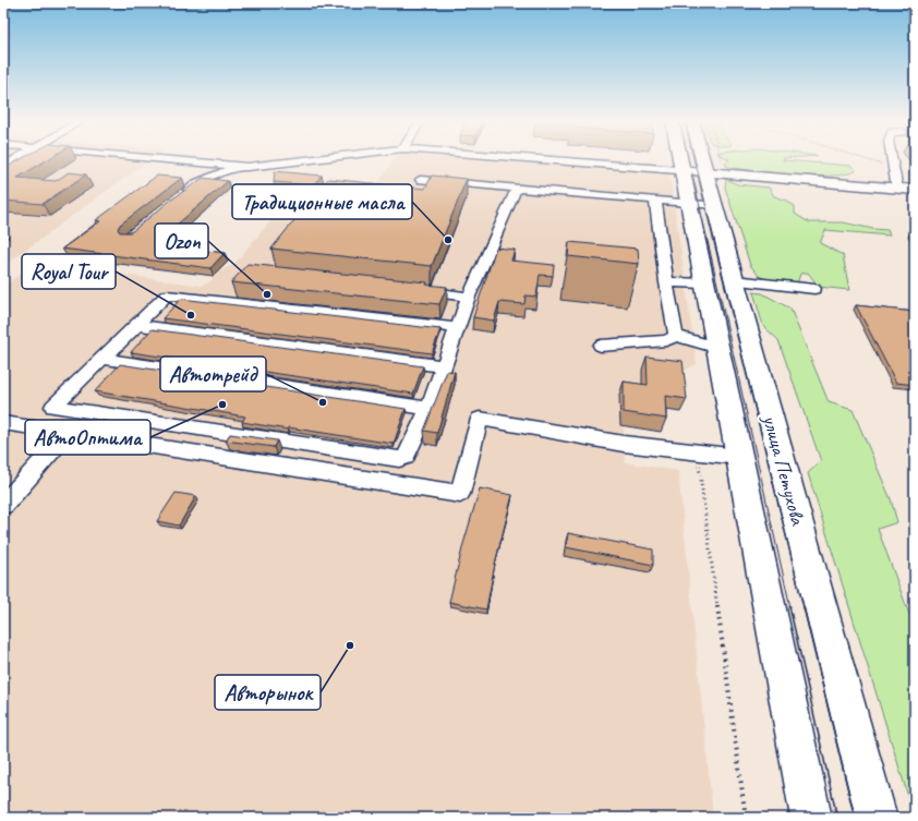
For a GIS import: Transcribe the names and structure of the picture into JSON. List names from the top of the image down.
{
  "streets": {
    "highway": ["улица Петухова"]
  },
  "places": [
    "Традиционные масла",
    "Ozon",
    "Royal Tour",
    "Автотрейд",
    "АвтоОптима",
    "Авторынок"
  ]
}
